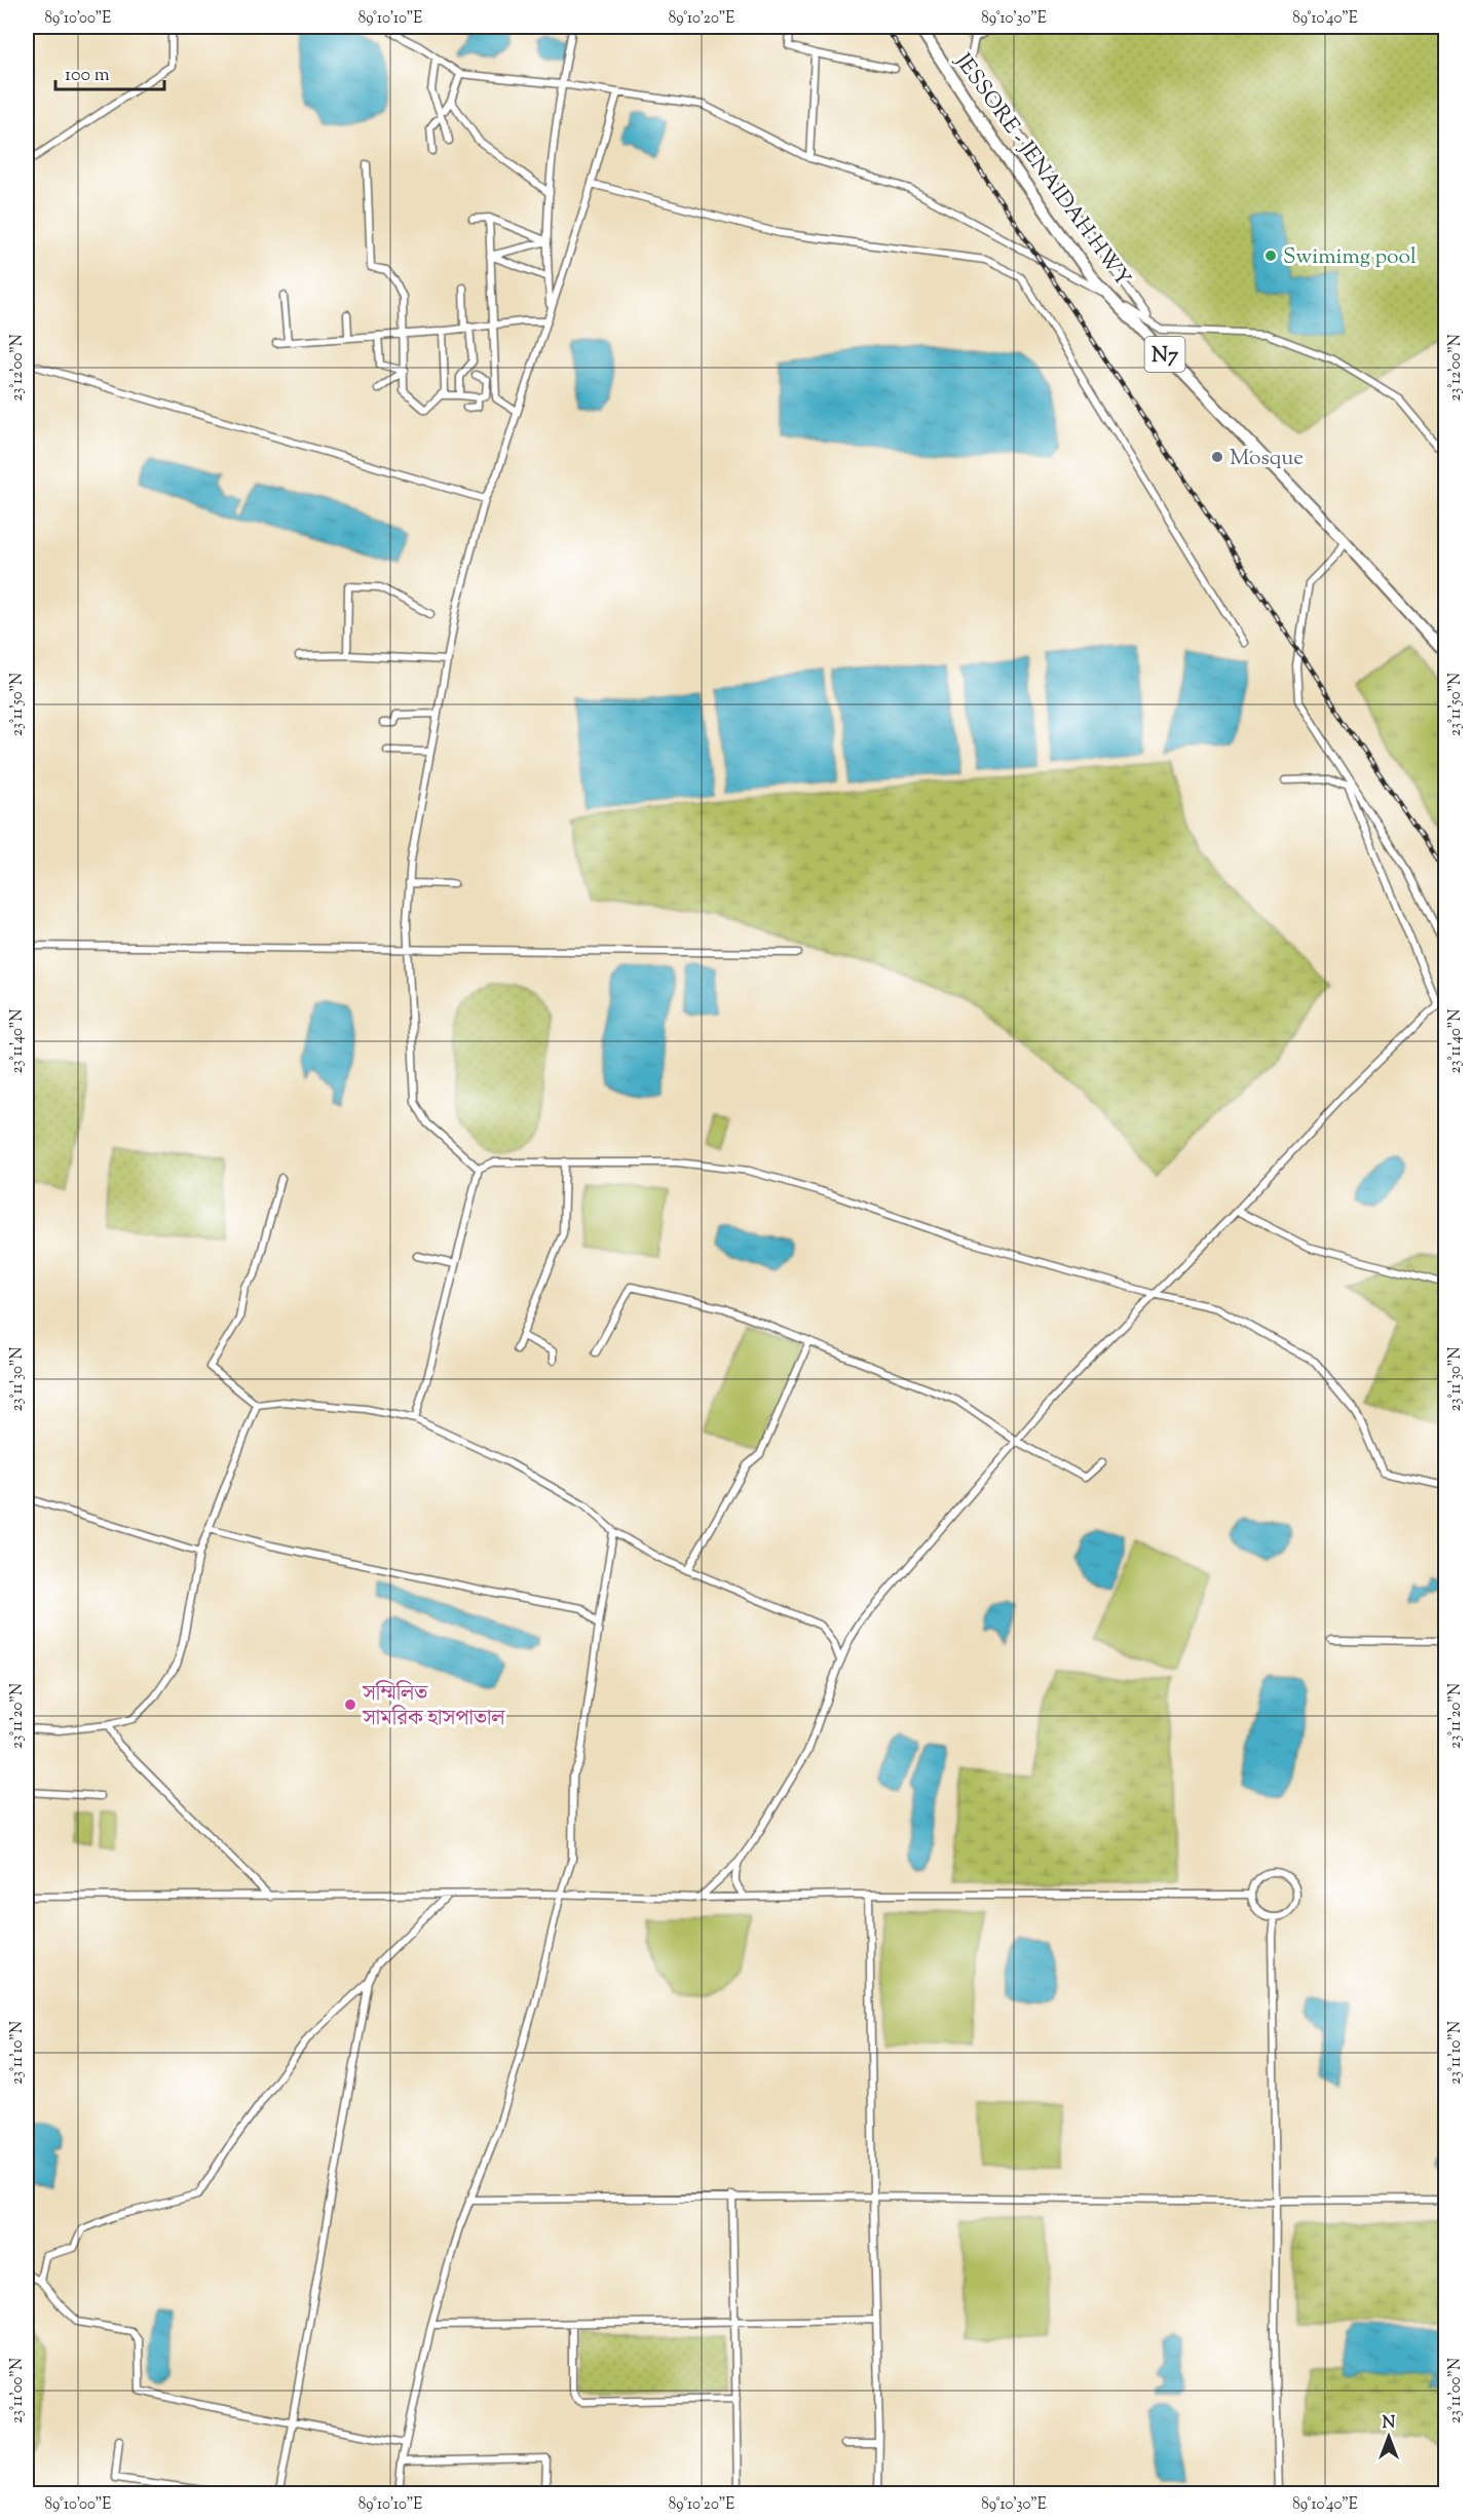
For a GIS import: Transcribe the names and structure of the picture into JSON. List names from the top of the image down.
{
  "streets": {
    "highway": ["JESSORE - JENAIDAH HWY", "N7"]
  },
  "places": ["Swimimg pool", "Mosque", "সম্মিলিত সামরিক হাসপাতাল"],
  "scale_bar": "100 m",
  "north": "top",
  "coordinates": [
    "89°10'00\"E",
    "89°10'10\"E",
    "89°10'20\"E",
    "89°10'30\"E",
    "89°10'40\"E",
    "23°12'00\"N",
    "23°11'50\"N",
    "23°11'40\"N",
    "23°11'30\"N",
    "23°11'20\"N",
    "23°11'10\"N",
    "23°11'00\"N"
  ]
}
